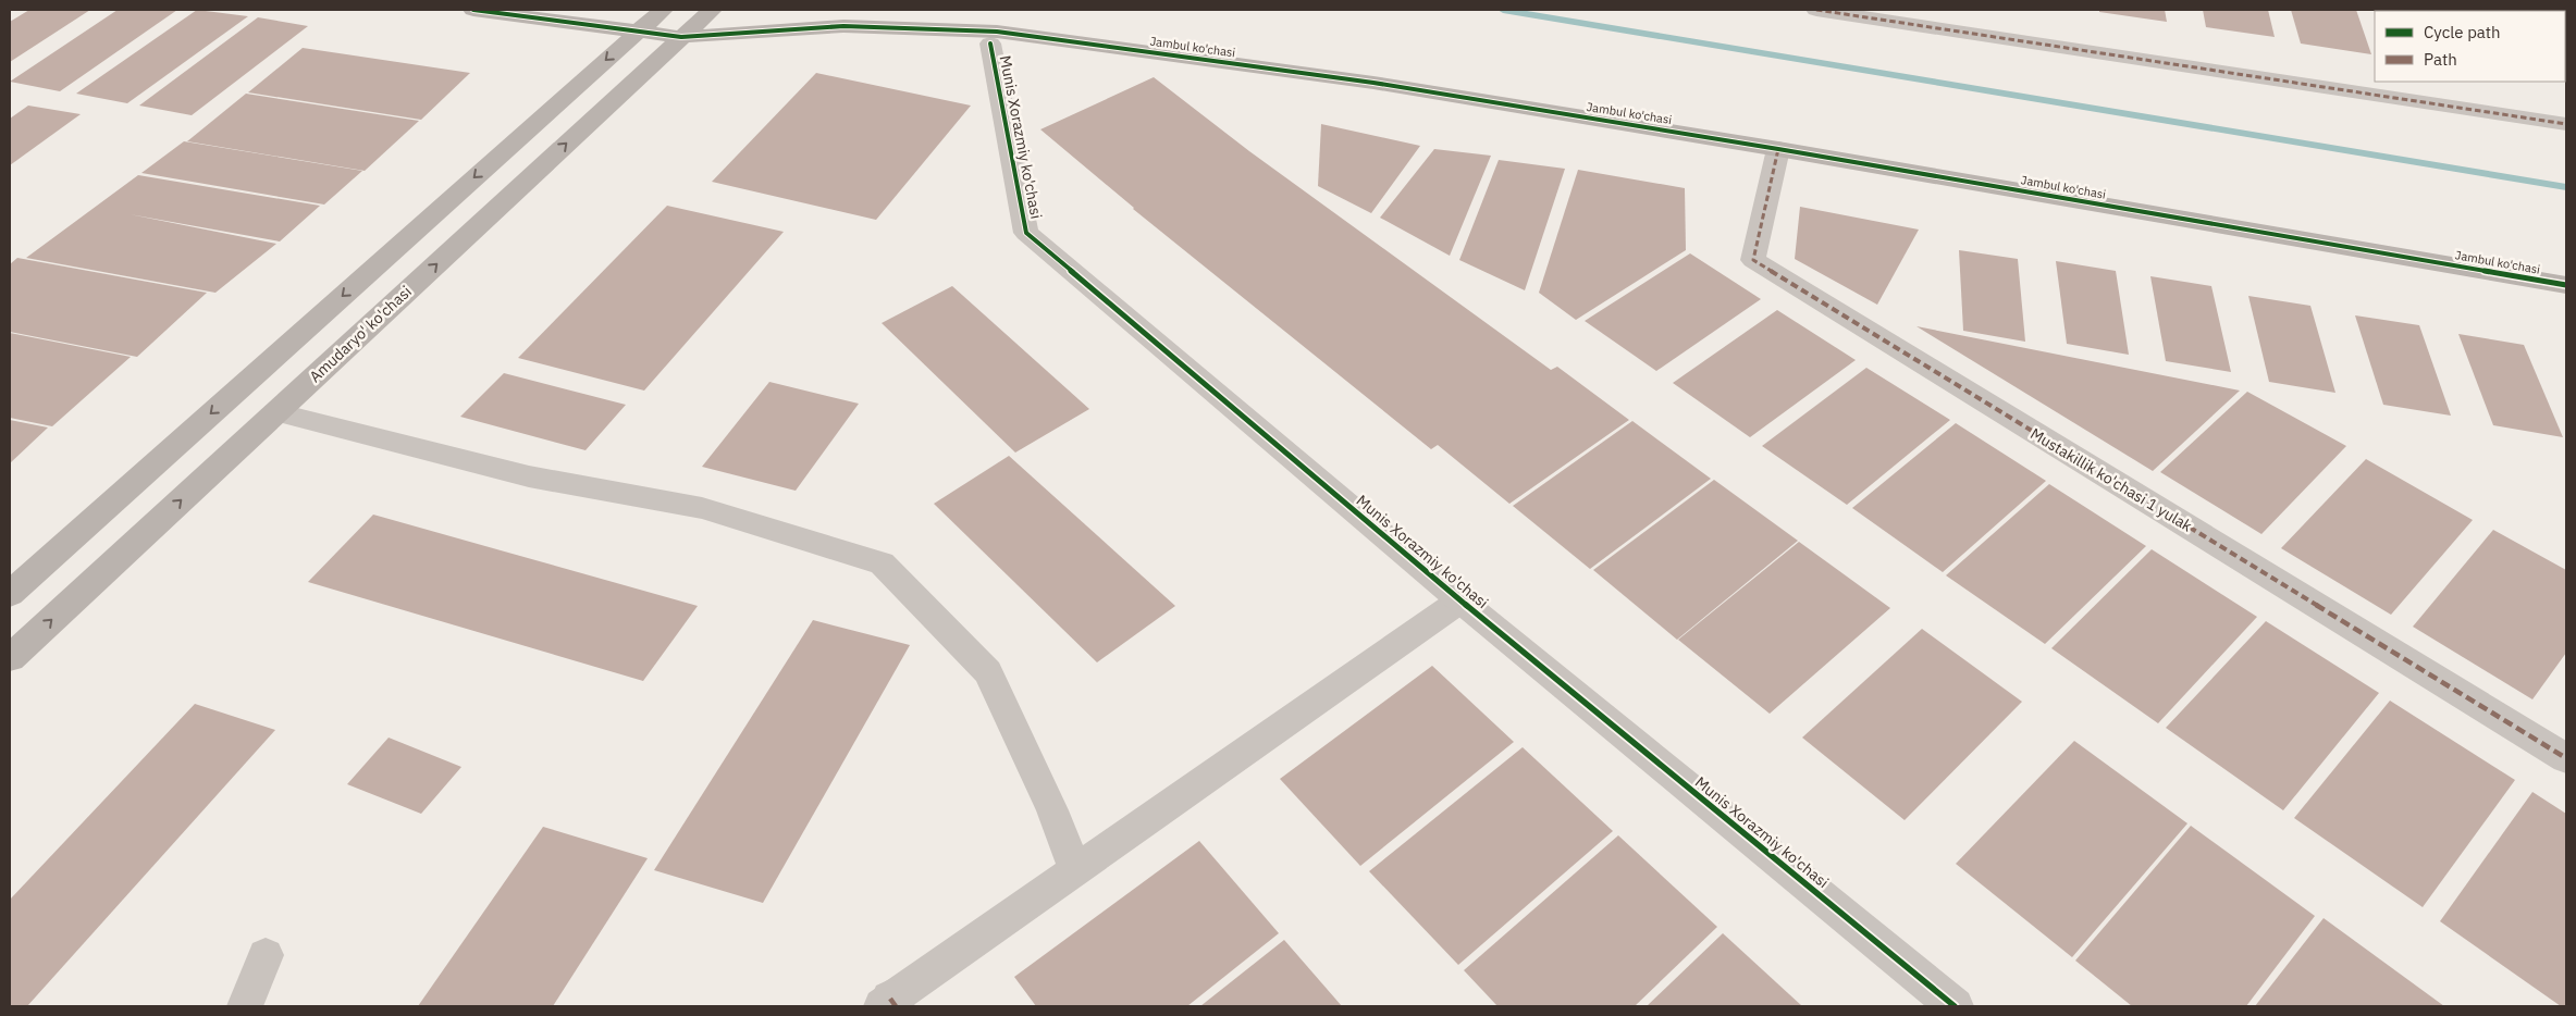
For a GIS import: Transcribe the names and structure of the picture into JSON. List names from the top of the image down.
{
  "streets": {
    "street": [
      "Jambul ko'chasi",
      "Munis Xorazmiy ko'chasi",
      "Amudaryo' ko'chasi",
      "Mustakillik ko'chasi 1 yulak"
    ]
  },
  "crossings": [
    ["Jambul ko'chasi", "Amudaryo' ko'chasi"],
    ["Jambul ko'chasi", "Mustakillik ko'chasi 1 yulak"]
  ],
  "legend": ["Cycle path", "Path"]
}
